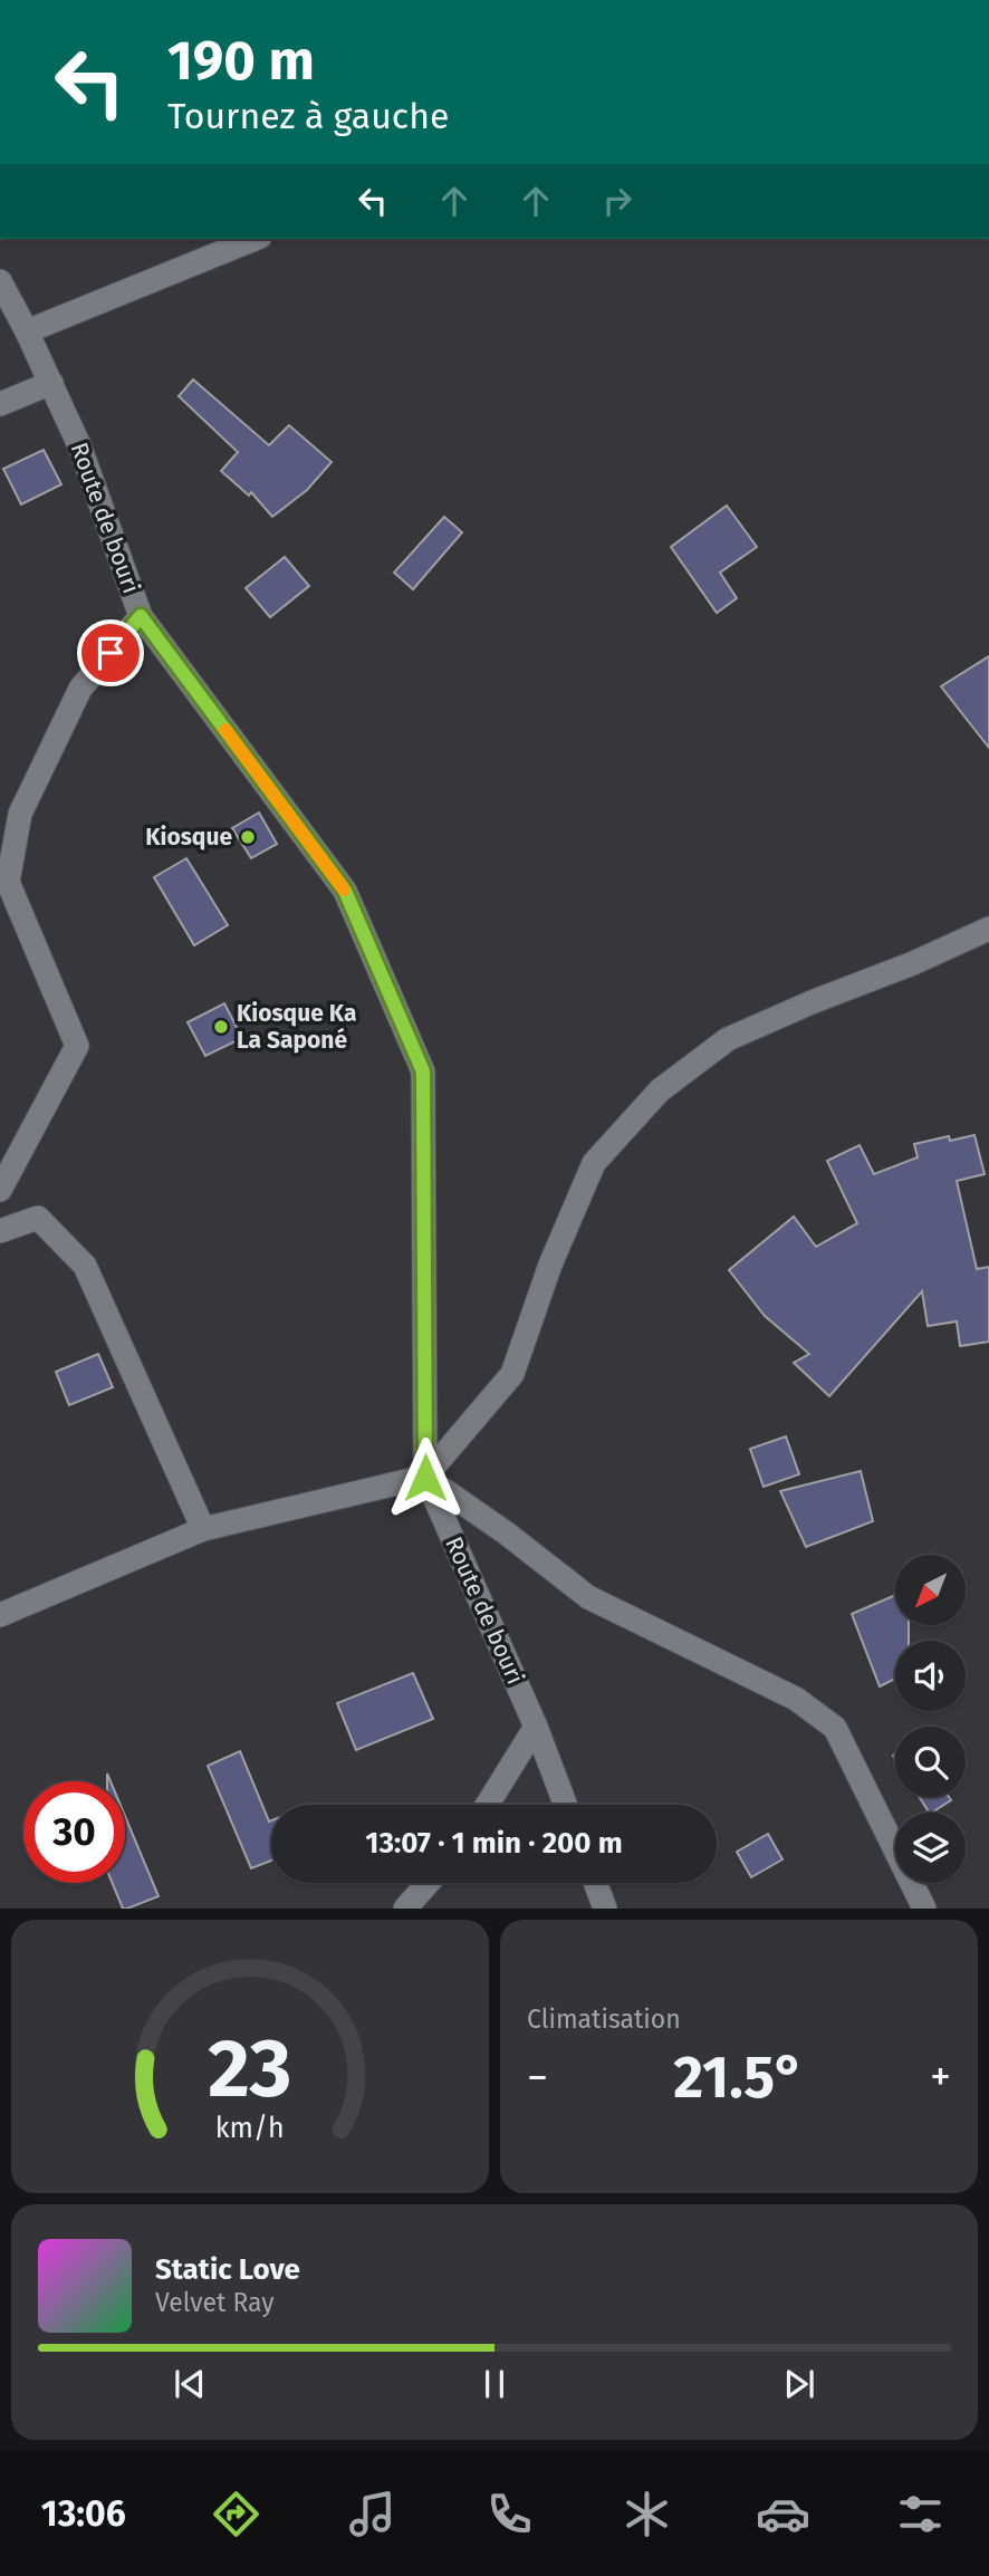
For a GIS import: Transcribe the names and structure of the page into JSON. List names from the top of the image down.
{
  "streets": {
    "street": ["Route de bouri"]
  },
  "places": ["Kiosque", "Kiosque Ka La Saponé"],
  "north": "bottom left",
  "page": {
    "turn": ["190 m", "Tournez à gauche"],
    "limit": "30",
    "trip": "13:07 · 1 min · 200 m",
    "tile": "Climatisation",
    "heat": ["−", "21.5°", "+"],
    "song": ["Static Love", "Velvet Ray"],
    "tabs": "13:06",
    "gauge": ["23", "km/h"]
  }
}
